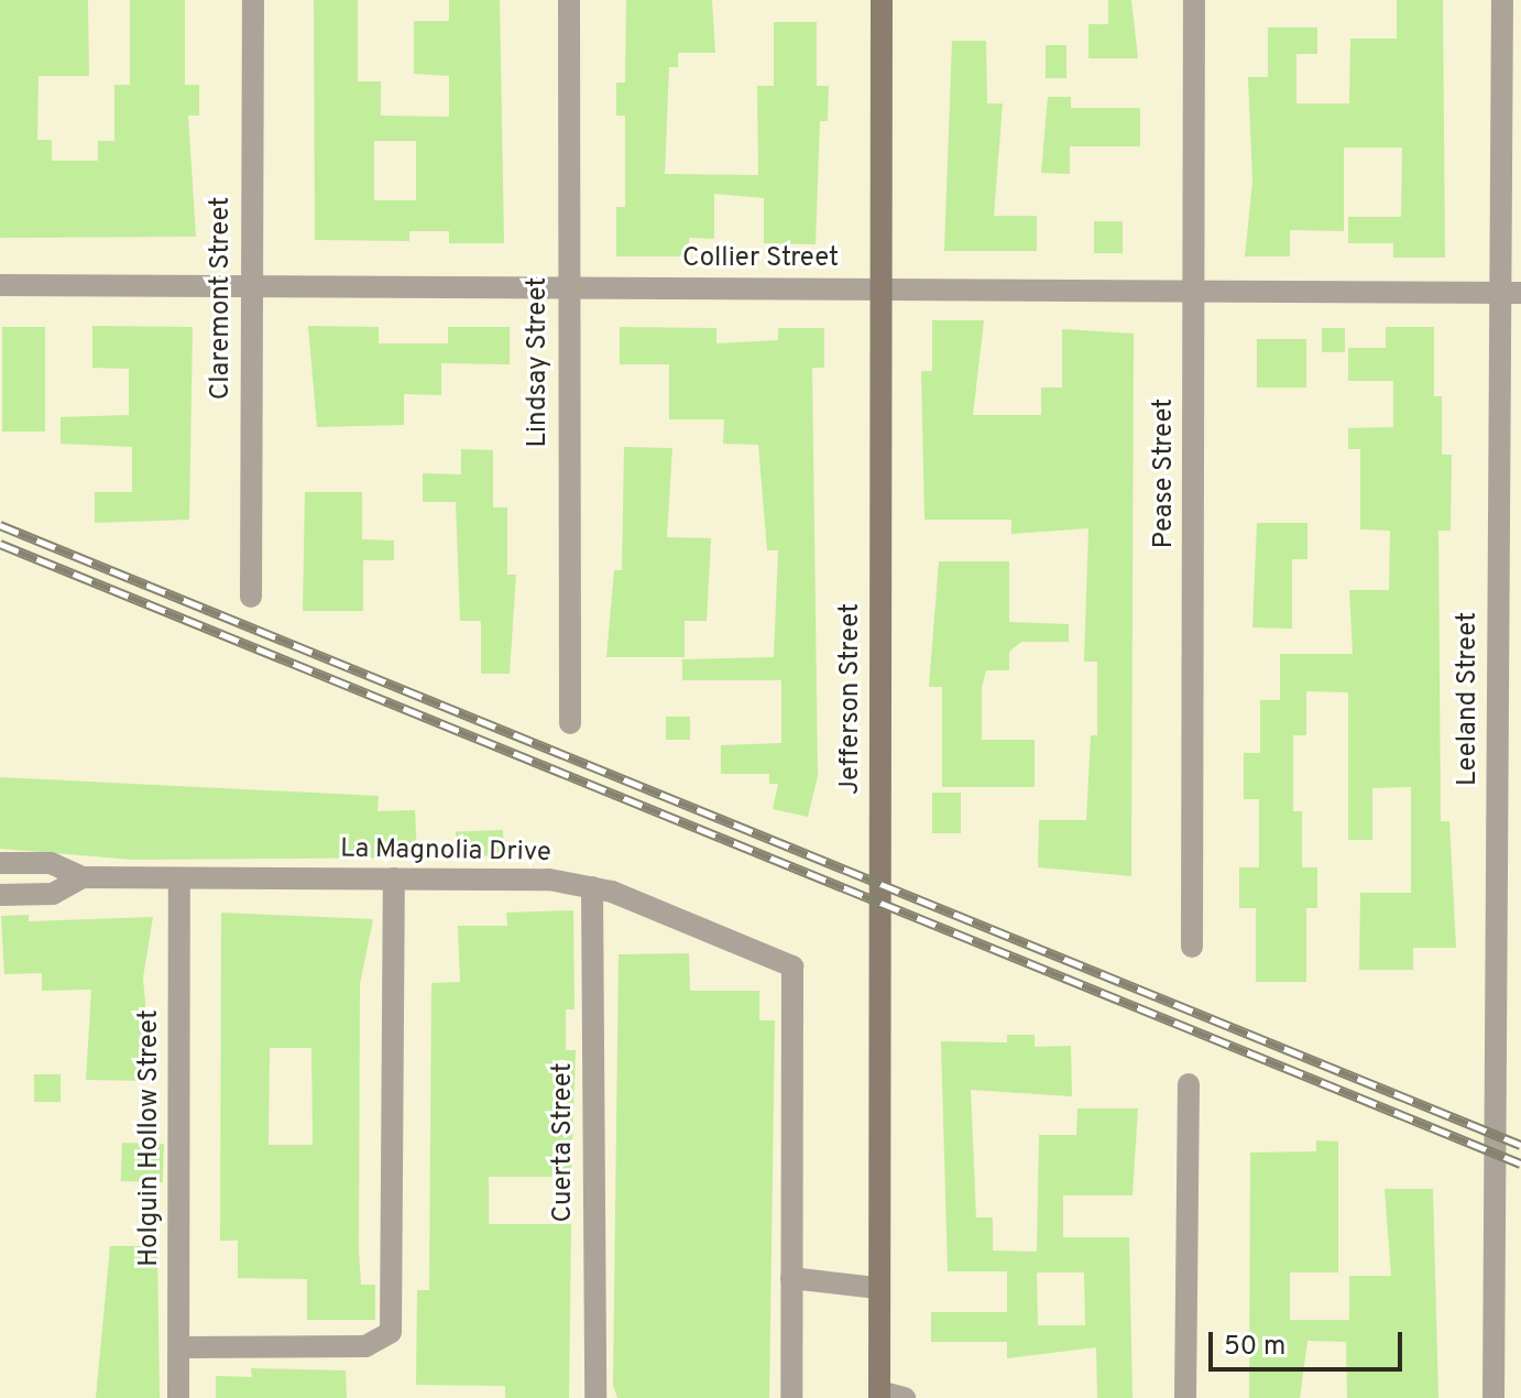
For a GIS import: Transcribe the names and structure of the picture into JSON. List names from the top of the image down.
{
  "streets": {
    "street": [
      "Collier Street",
      "Claremont Street",
      "Lindsay Street",
      "Pease Street",
      "Jefferson Street",
      "Leeland Street",
      "La Magnolia Drive",
      "Holguin Hollow Street",
      "Cuerta Street"
    ]
  },
  "crossings": [
    ["Collier Street", "Claremont Street"],
    ["Collier Street", "Lindsay Street"],
    ["Collier Street", "Pease Street"],
    ["Collier Street", "Jefferson Street"],
    ["Collier Street", "Leeland Street"],
    ["La Magnolia Drive", "Holguin Hollow Street"],
    ["La Magnolia Drive", "Cuerta Street"]
  ],
  "scale_bar": "50 m"
}
